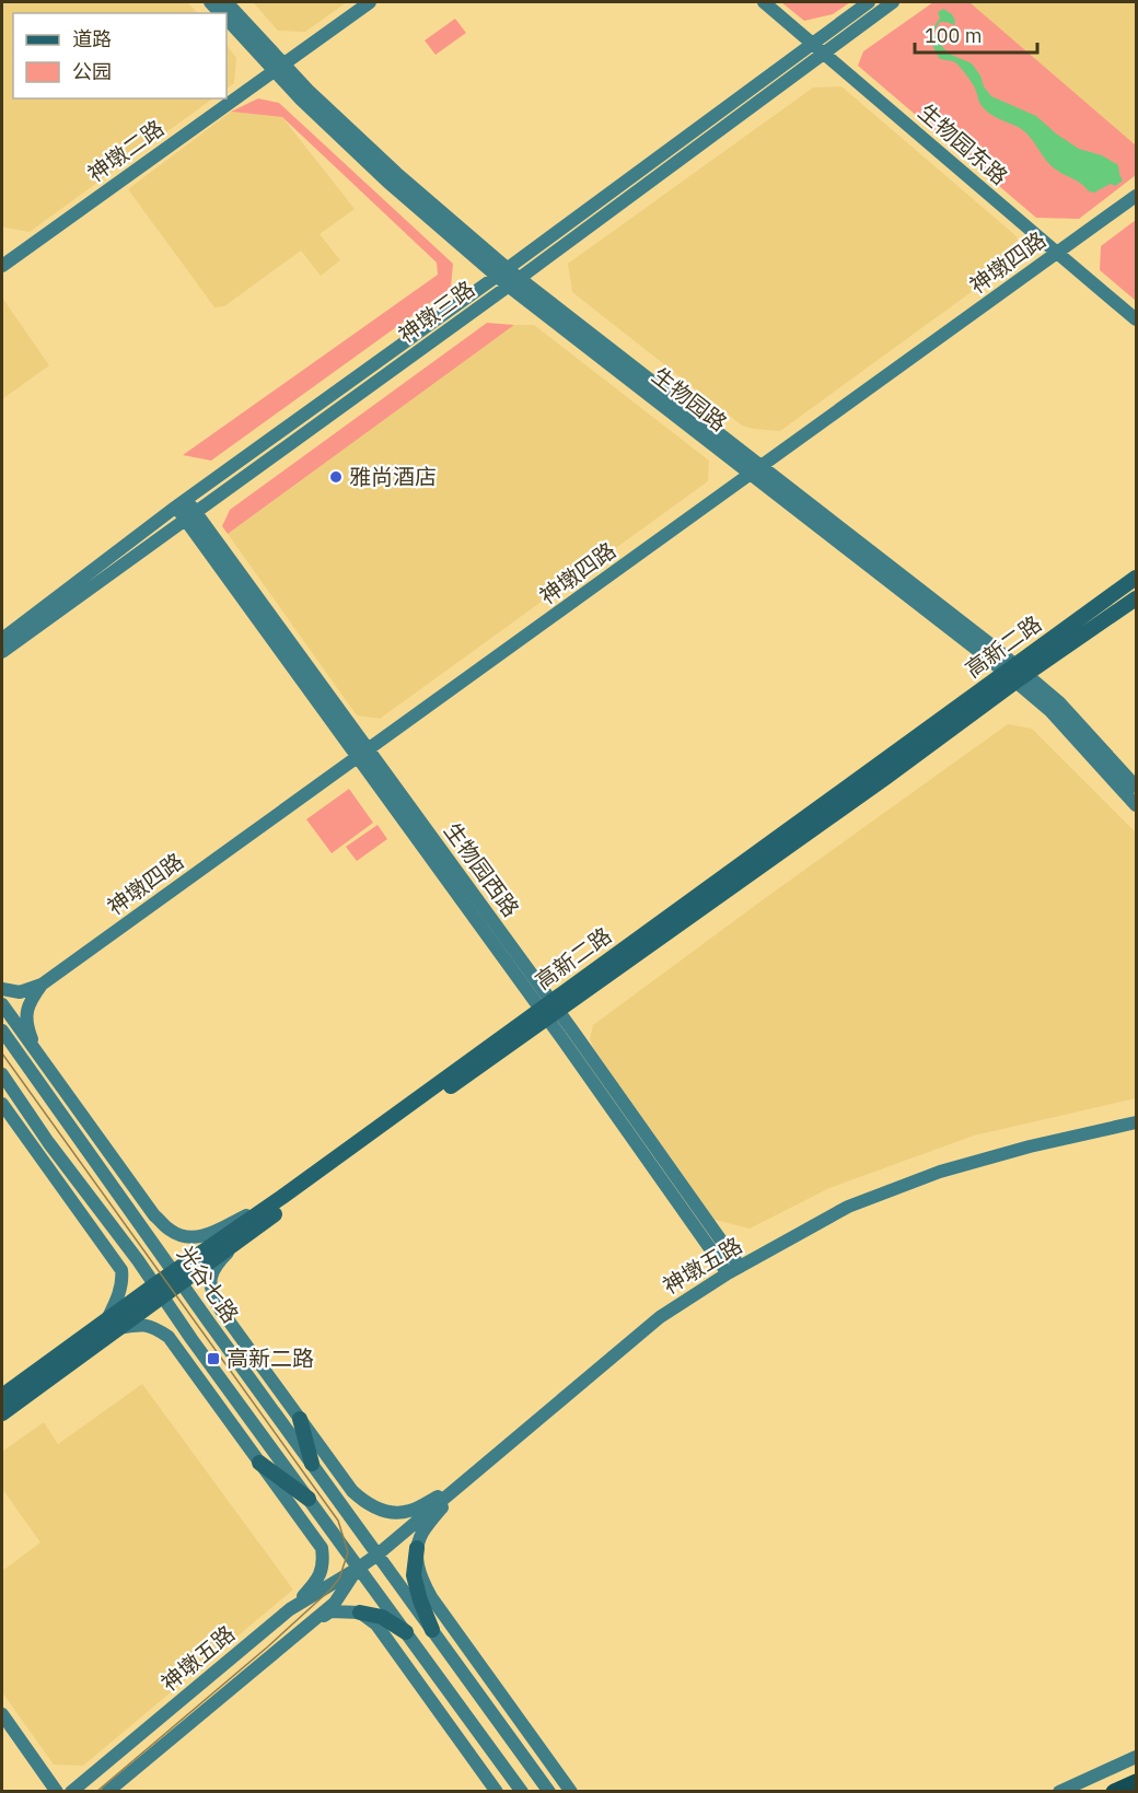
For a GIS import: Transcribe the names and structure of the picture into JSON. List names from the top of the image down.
{
  "streets": {
    "main road": ["高新二路"],
    "street": [
      "生物园东路",
      "神墩二路",
      "神墩四路",
      "神墩三路",
      "生物园路",
      "生物园西路",
      "神墩五路",
      "光谷七路"
    ]
  },
  "crossings": [
    ["生物园东路", "神墩四路"],
    ["生物园东路", "神墩三路"],
    ["神墩二路", "生物园路"],
    ["神墩四路", "生物园路"],
    ["神墩四路", "生物园西路"],
    ["神墩三路", "生物园路"],
    ["神墩三路", "生物园西路"],
    ["生物园路", "高新二路"],
    ["高新二路", "生物园西路"],
    ["高新二路", "光谷七路"],
    ["生物园西路", "神墩五路"],
    ["神墩五路", "光谷七路"]
  ],
  "places": {
    "other": ["雅尚酒店"],
    "transit": ["高新二路"]
  },
  "legend": ["道路", "公园"],
  "scale_bar": "100 m"
}
